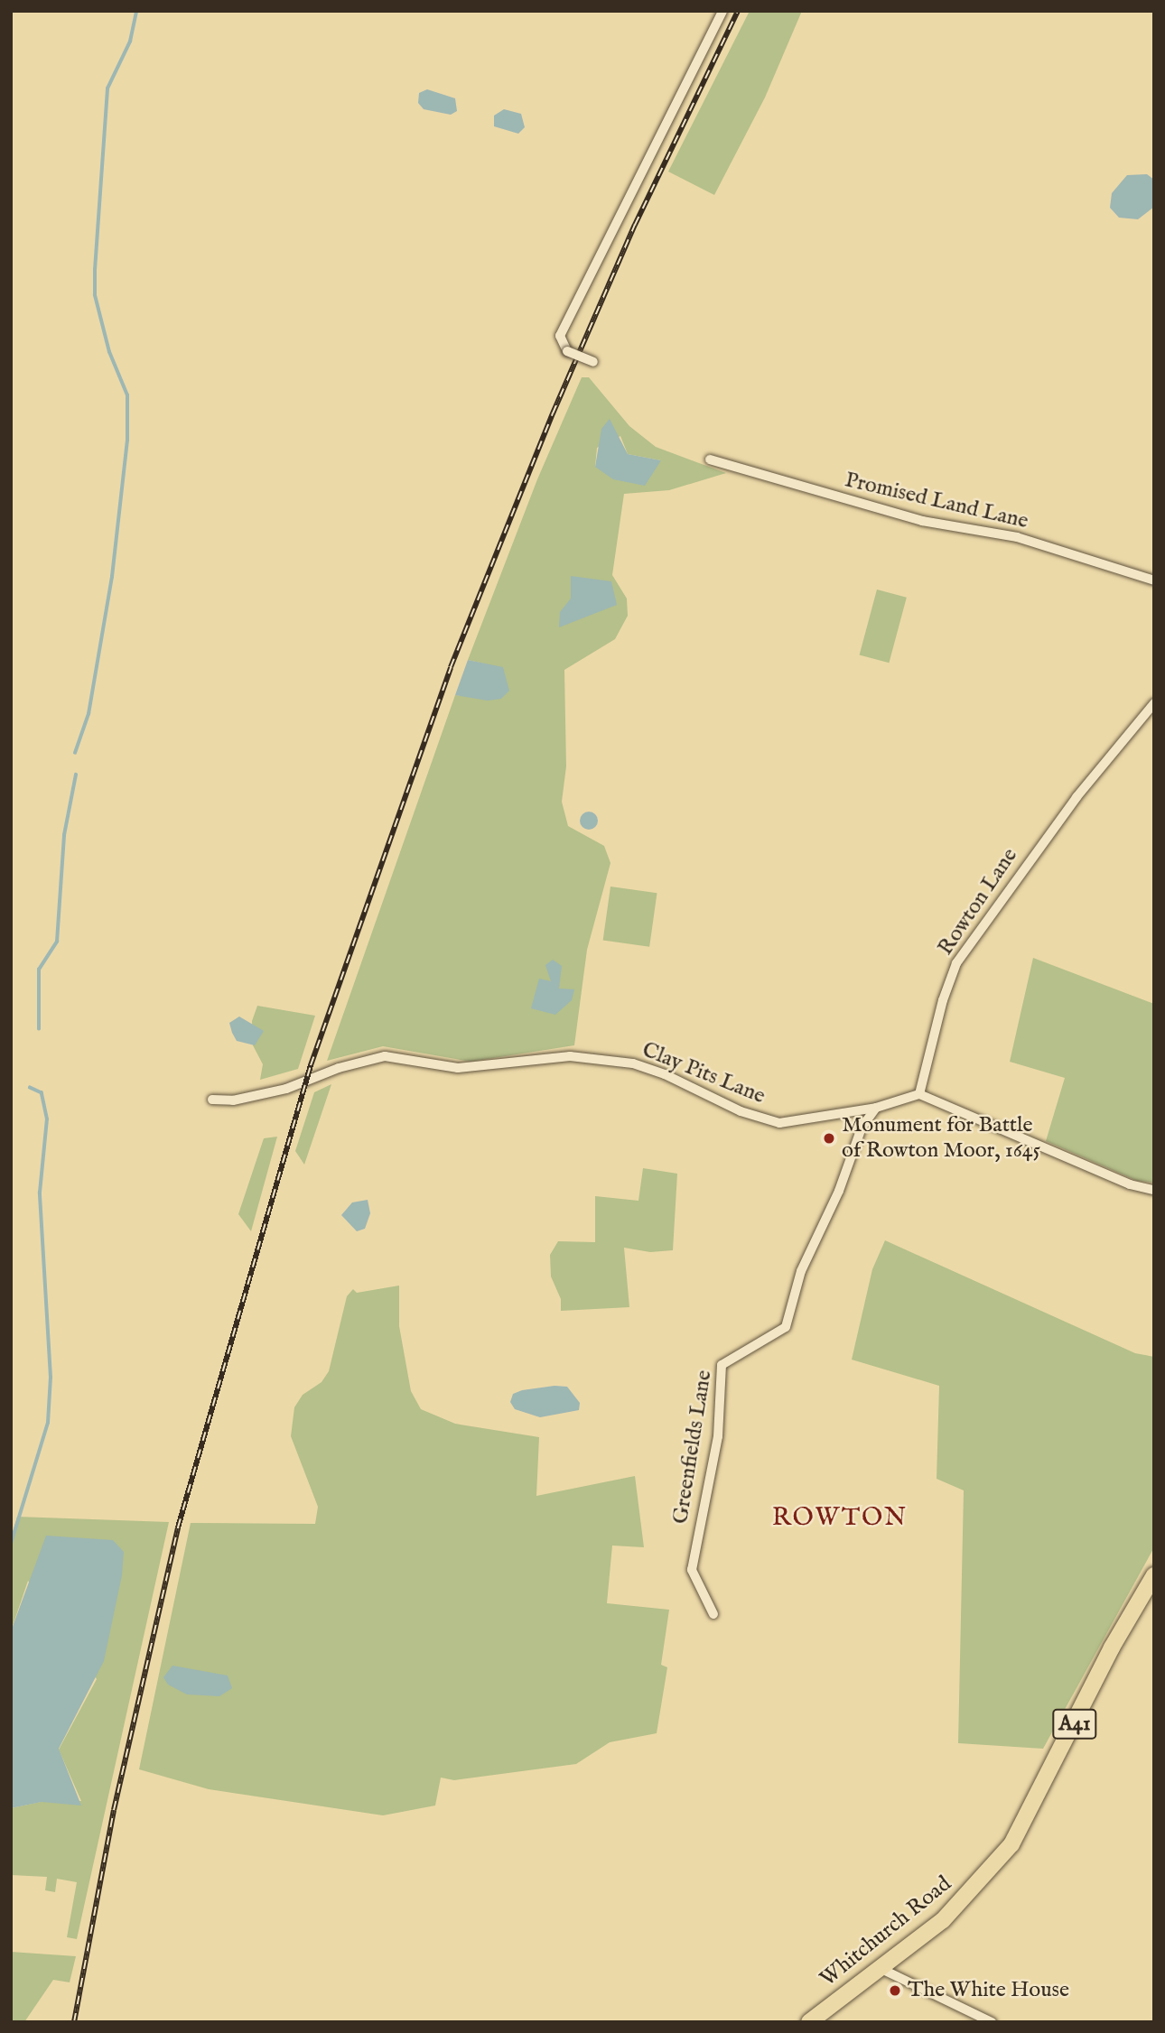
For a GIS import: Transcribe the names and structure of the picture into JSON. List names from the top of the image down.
{
  "streets": {
    "highway": ["A41", "Whitchurch Road"],
    "street": [
      "Promised Land Lane",
      "Rowton Lane",
      "Clay Pits Lane",
      "Greenfields Lane"
    ]
  },
  "crossings": [
    ["Rowton Lane", "Clay Pits Lane"],
    ["Clay Pits Lane", "Greenfields Lane"]
  ],
  "districts": ["ROWTON"],
  "places": ["Monument for Battle of Rowton Moor, 1645", "The White House"]
}
